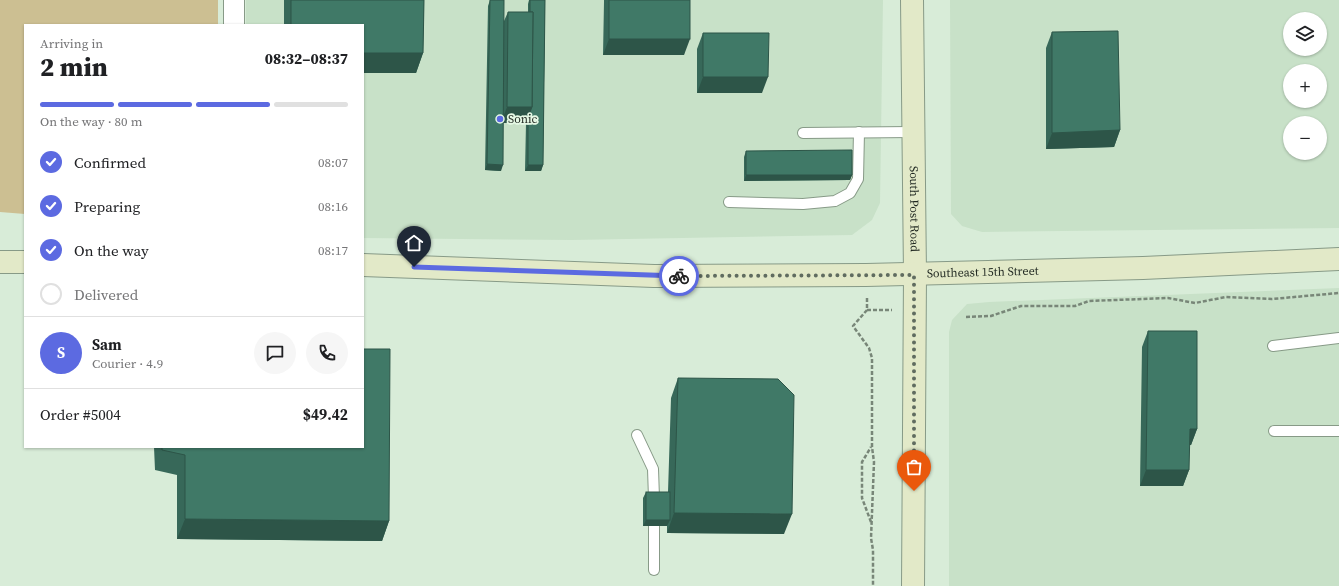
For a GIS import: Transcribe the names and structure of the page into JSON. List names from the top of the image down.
{
  "streets": {
    "main road": ["South Post Road", "Southeast 15th Street"]
  },
  "crossings": [
    ["South Post Road", "Southeast 15th Street"]
  ],
  "places": ["Sonic"],
  "page": {
    "map_buttons": ["+", "−"],
    "heading": ["2 min", "Arriving in", "08:32–08:37"],
    "panel": [
      "Sam",
      "Courier · 4.9",
      "Order #5004",
      "$49.42"
    ],
    "bar": "On the way · 80 m",
    "list": [
      ["Confirmed", "08:07"],
      ["Preparing", "08:16"],
      ["On the way", "08:17"],
      "Delivered"
    ],
    "round": "S"
  }
}
